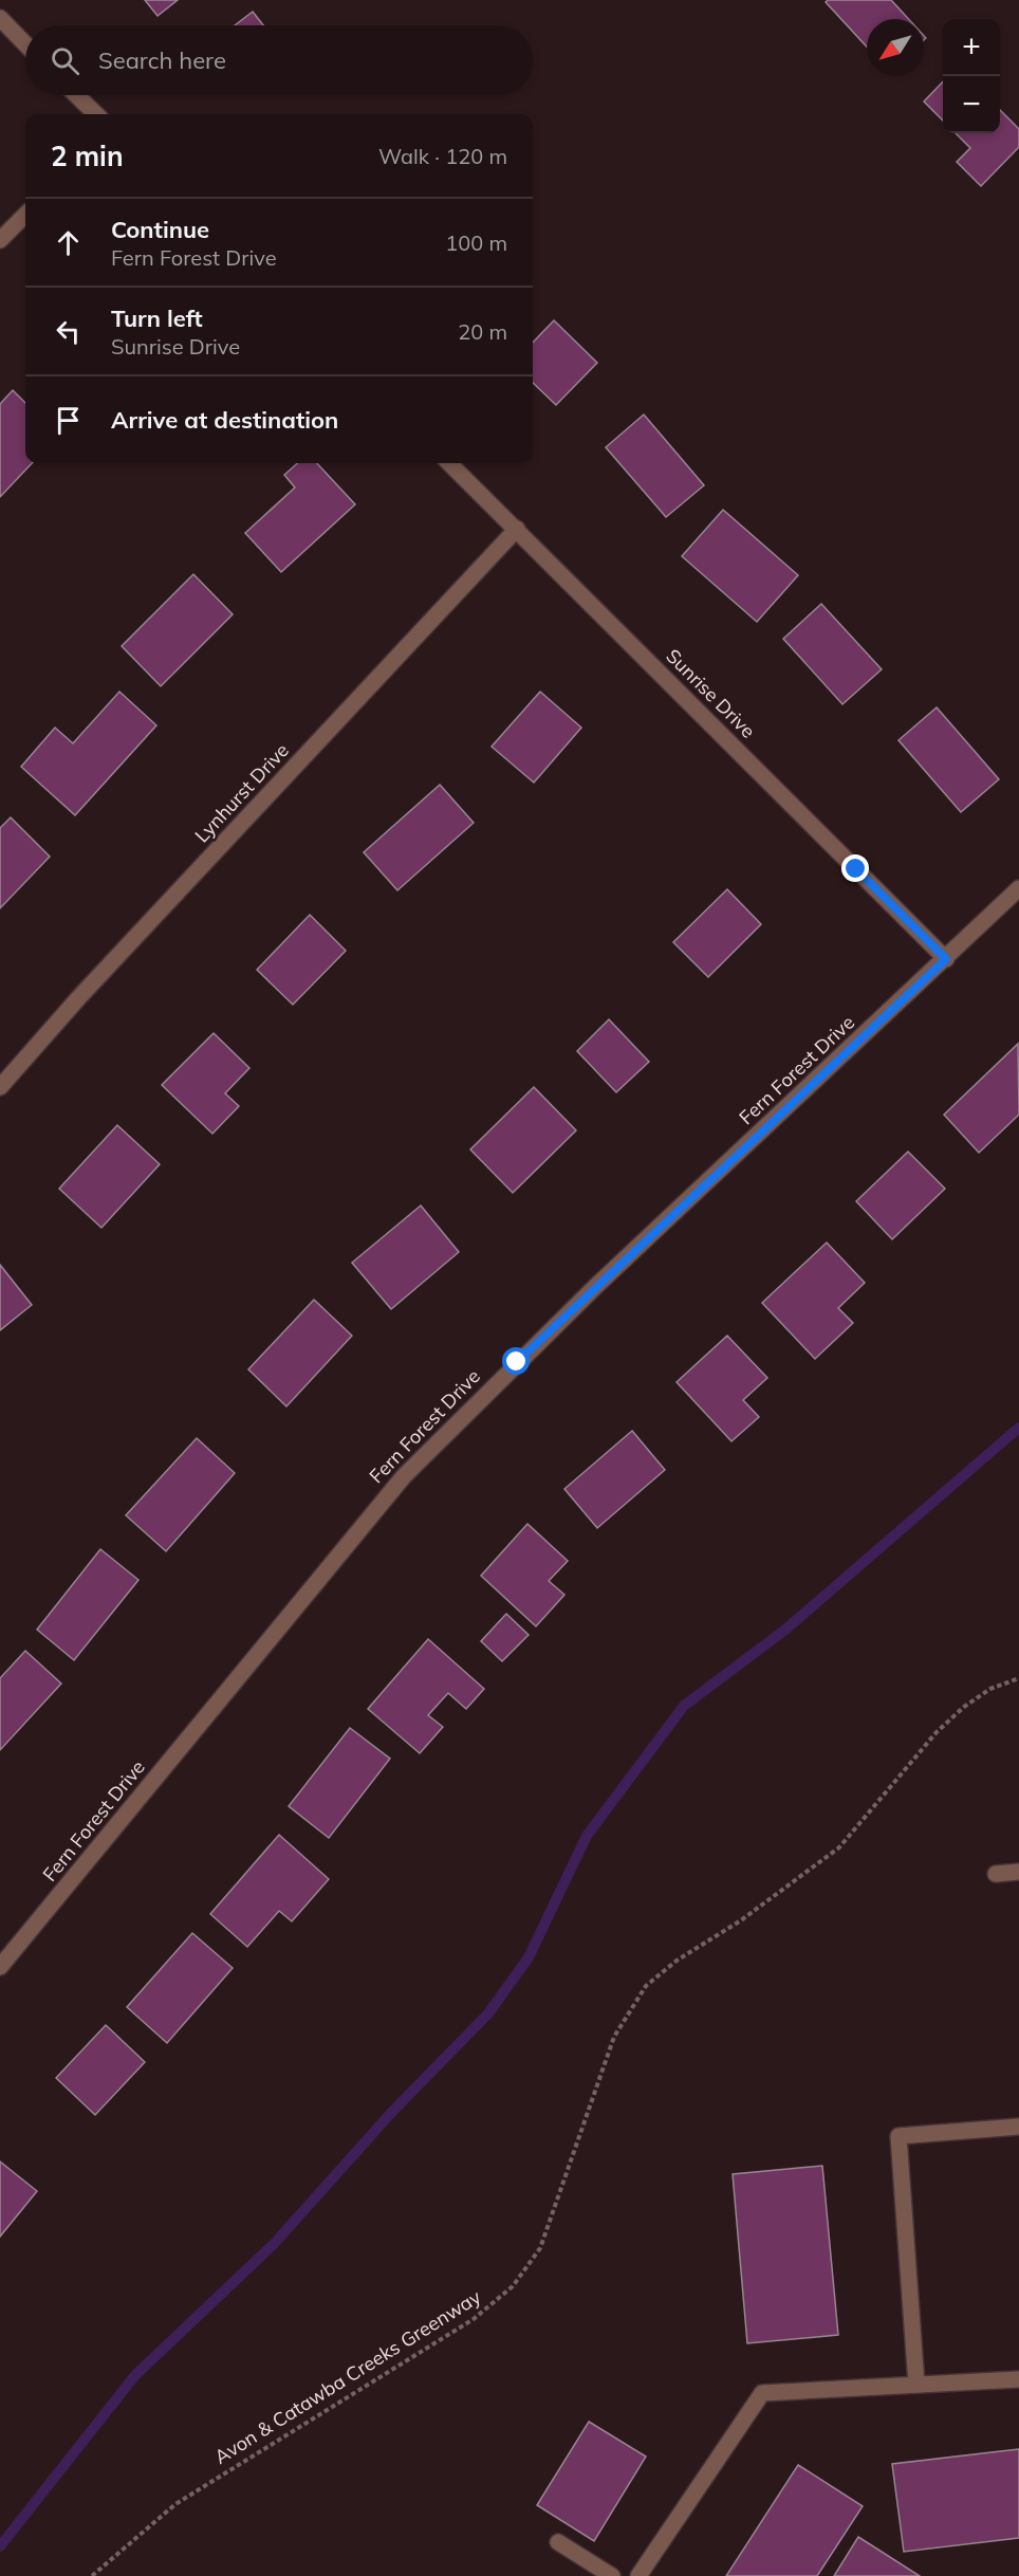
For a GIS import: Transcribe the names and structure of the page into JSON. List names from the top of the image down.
{
  "streets": {
    "street": ["Sunrise Drive", "Lynhurst Drive", "Fern Forest Drive"],
    "path": ["Avon & Catawba Creeks Greenway"]
  },
  "crossings": [
    ["Sunrise Drive", "Lynhurst Drive"],
    ["Sunrise Drive", "Fern Forest Drive"]
  ],
  "north": "bottom left",
  "page": {
    "map_buttons": ["+", "−"],
    "search": "Search here",
    "heading": ["2 min", "Walk · 120 m"],
    "list": [
      ["Continue", "Fern Forest Drive", "100 m"],
      ["Turn left", "Sunrise Drive", "20 m"],
      "Arrive at destination"
    ]
  }
}
